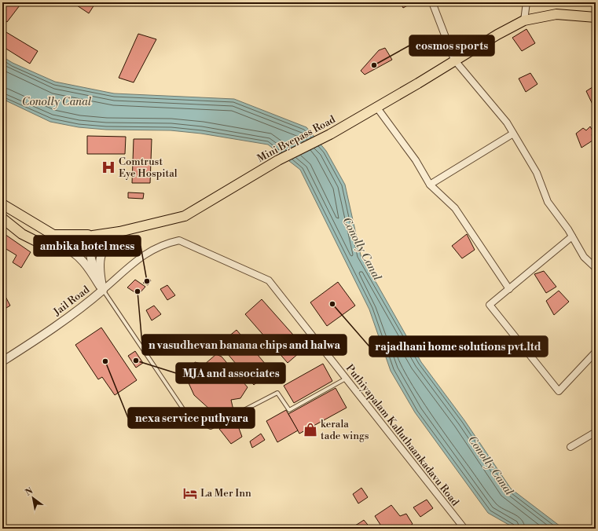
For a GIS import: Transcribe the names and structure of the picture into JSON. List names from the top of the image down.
{
  "streets": {
    "main road": ["Mini Byepass Road"],
    "street": ["Jail Road", "Puthiyapalam Kalluthaankadavu Road"]
  },
  "crossings": [
    ["Mini Byepass Road", "Jail Road"],
    ["Jail Road", "Puthiyapalam Kalluthaankadavu Road"]
  ],
  "water": ["Conolly Canal"],
  "places": {
    "other": [
      "cosmos sports",
      "ambika hotel mess",
      "n vasudhevan banana chips and halwa",
      "rajadhani home solutions pvt.ltd",
      "MJA and associates",
      "nexa service puthyara"
    ],
    "hospital": ["Comtrust Eye Hospital"],
    "shop": ["kerala tade wings"],
    "hotel": ["La Mer Inn"]
  },
  "north": "top left"
}
